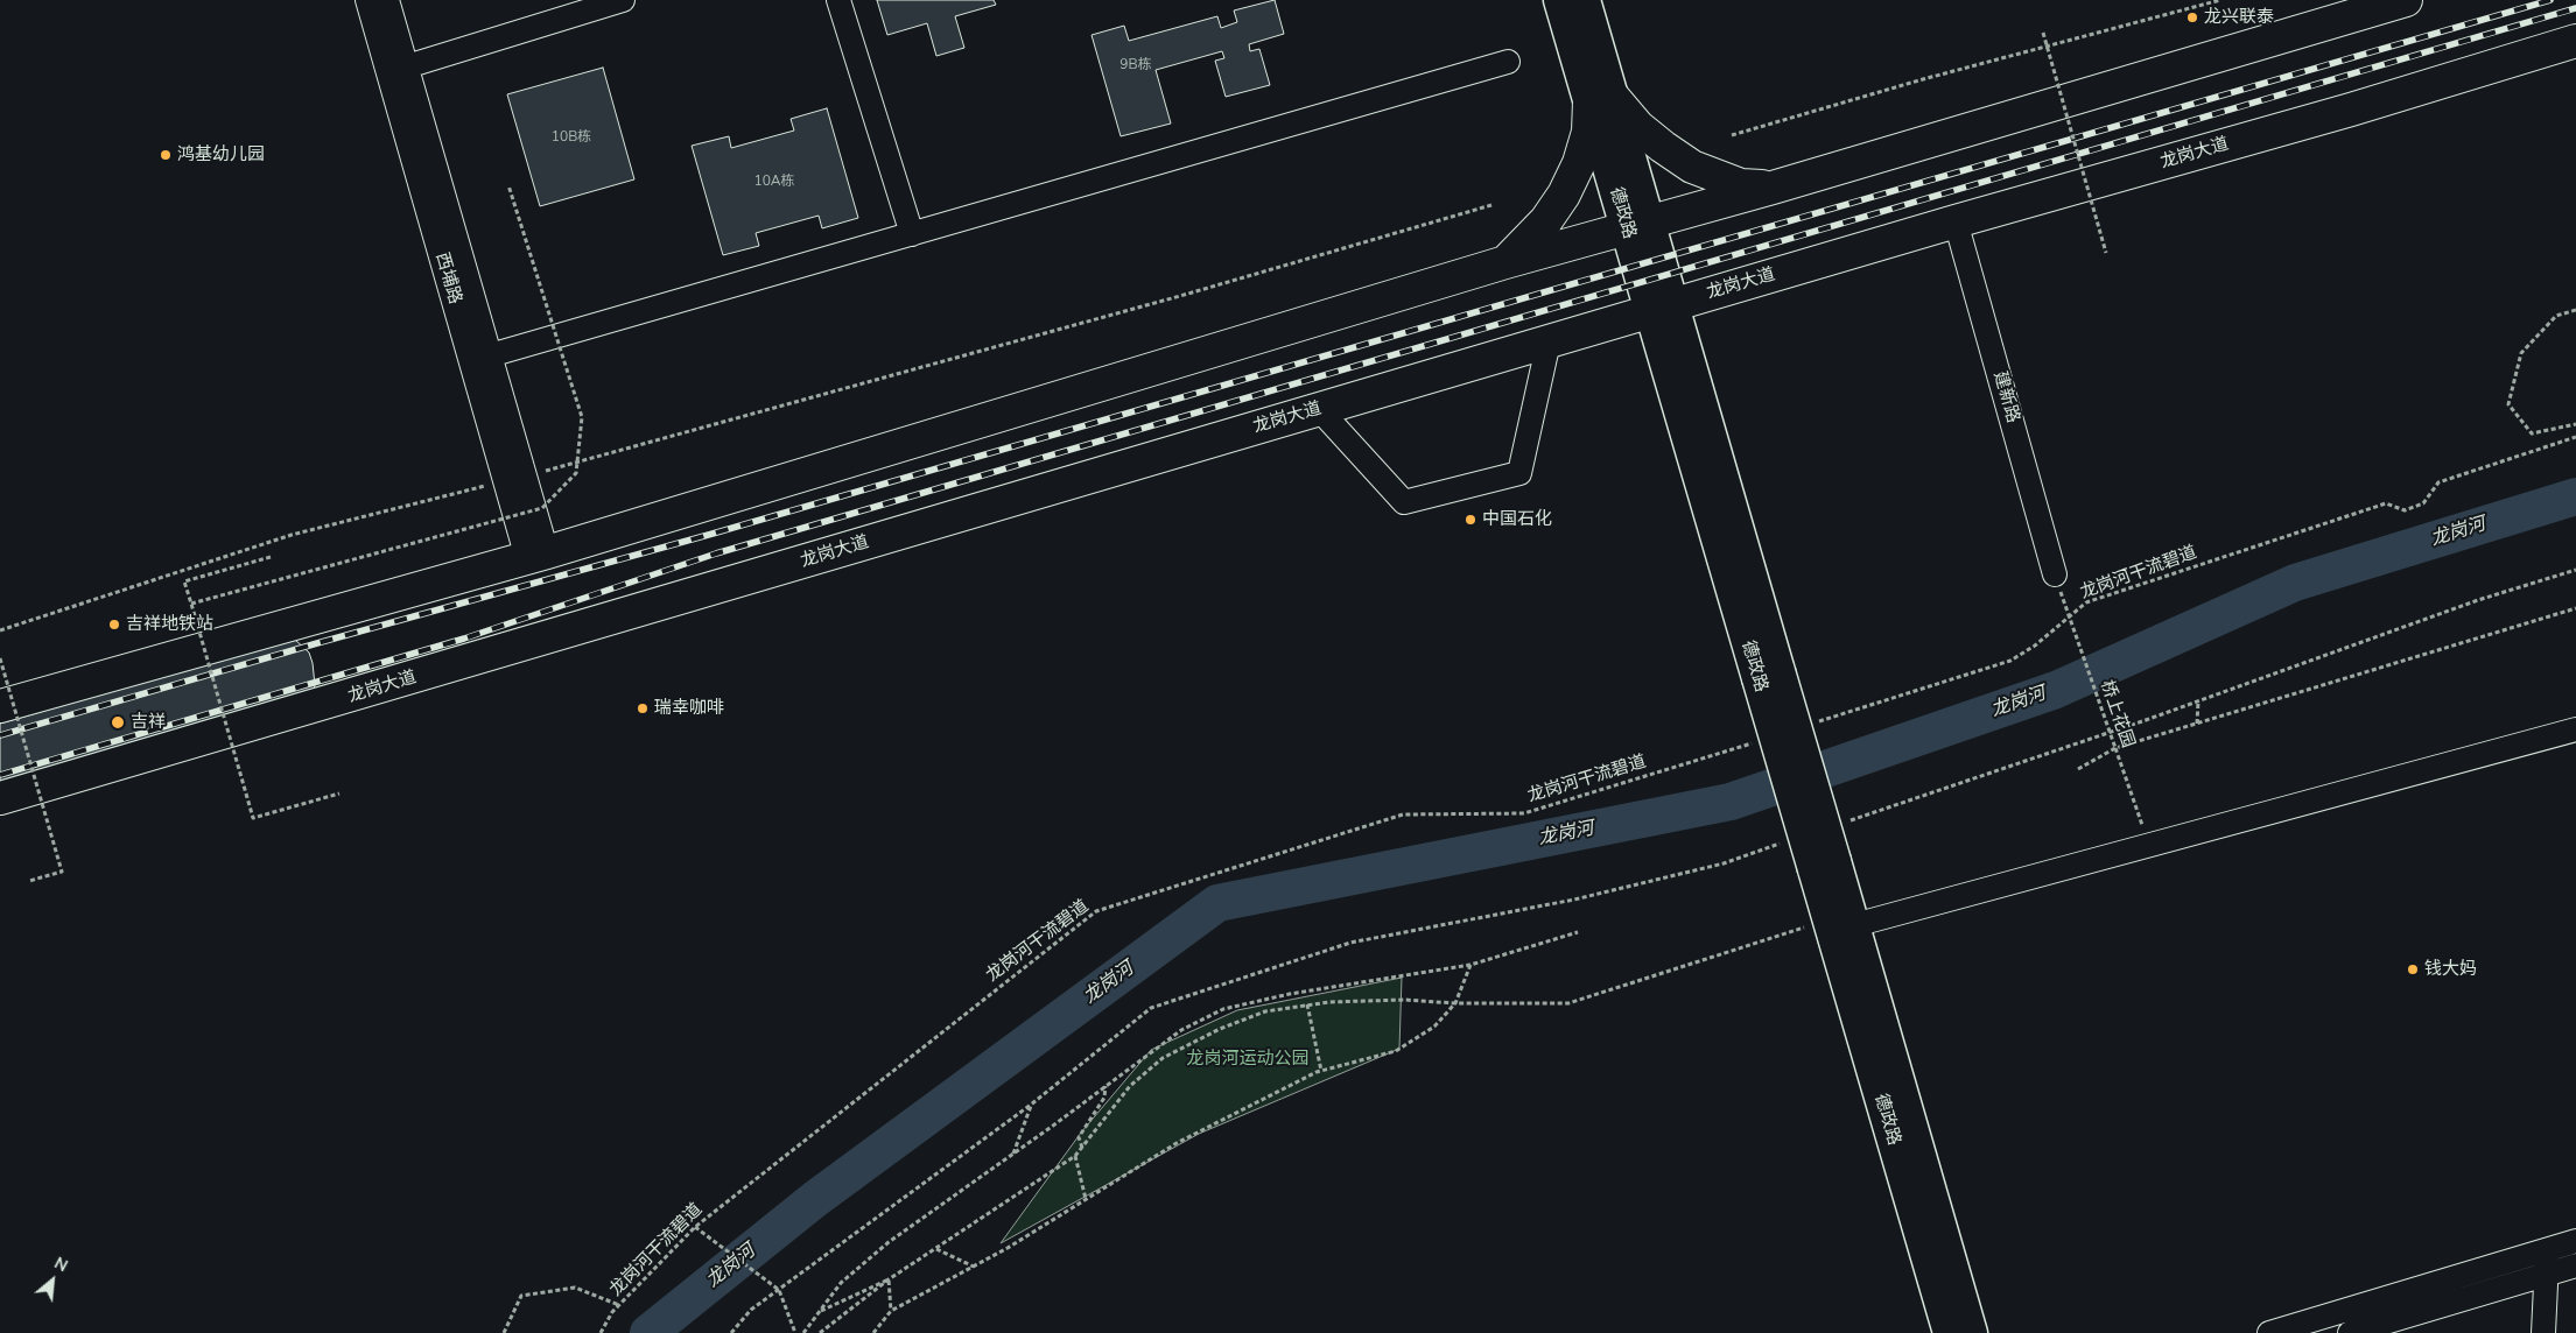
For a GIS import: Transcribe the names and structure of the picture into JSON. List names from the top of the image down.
{
  "streets": {
    "highway": ["龙岗大道"],
    "main road": ["德政路"],
    "street": ["西埔路", "建新路"],
    "path": ["龙岗河干流碧道", "桥上花园"]
  },
  "crossings": [
    ["龙岗大道", "德政路"],
    ["龙岗大道", "建新路"],
    ["建新路", "桥上花园"]
  ],
  "water": ["龙岗河"],
  "parks": ["龙岗河运动公园"],
  "places": [
    "龙兴联泰",
    "鸿基幼儿园",
    "中国石化",
    "吉祥地铁站",
    "瑞幸咖啡",
    "吉祥",
    "钱大妈"
  ],
  "house_numbers": ["9B栋", "10B栋", "10A栋"],
  "north": "top right"
}
